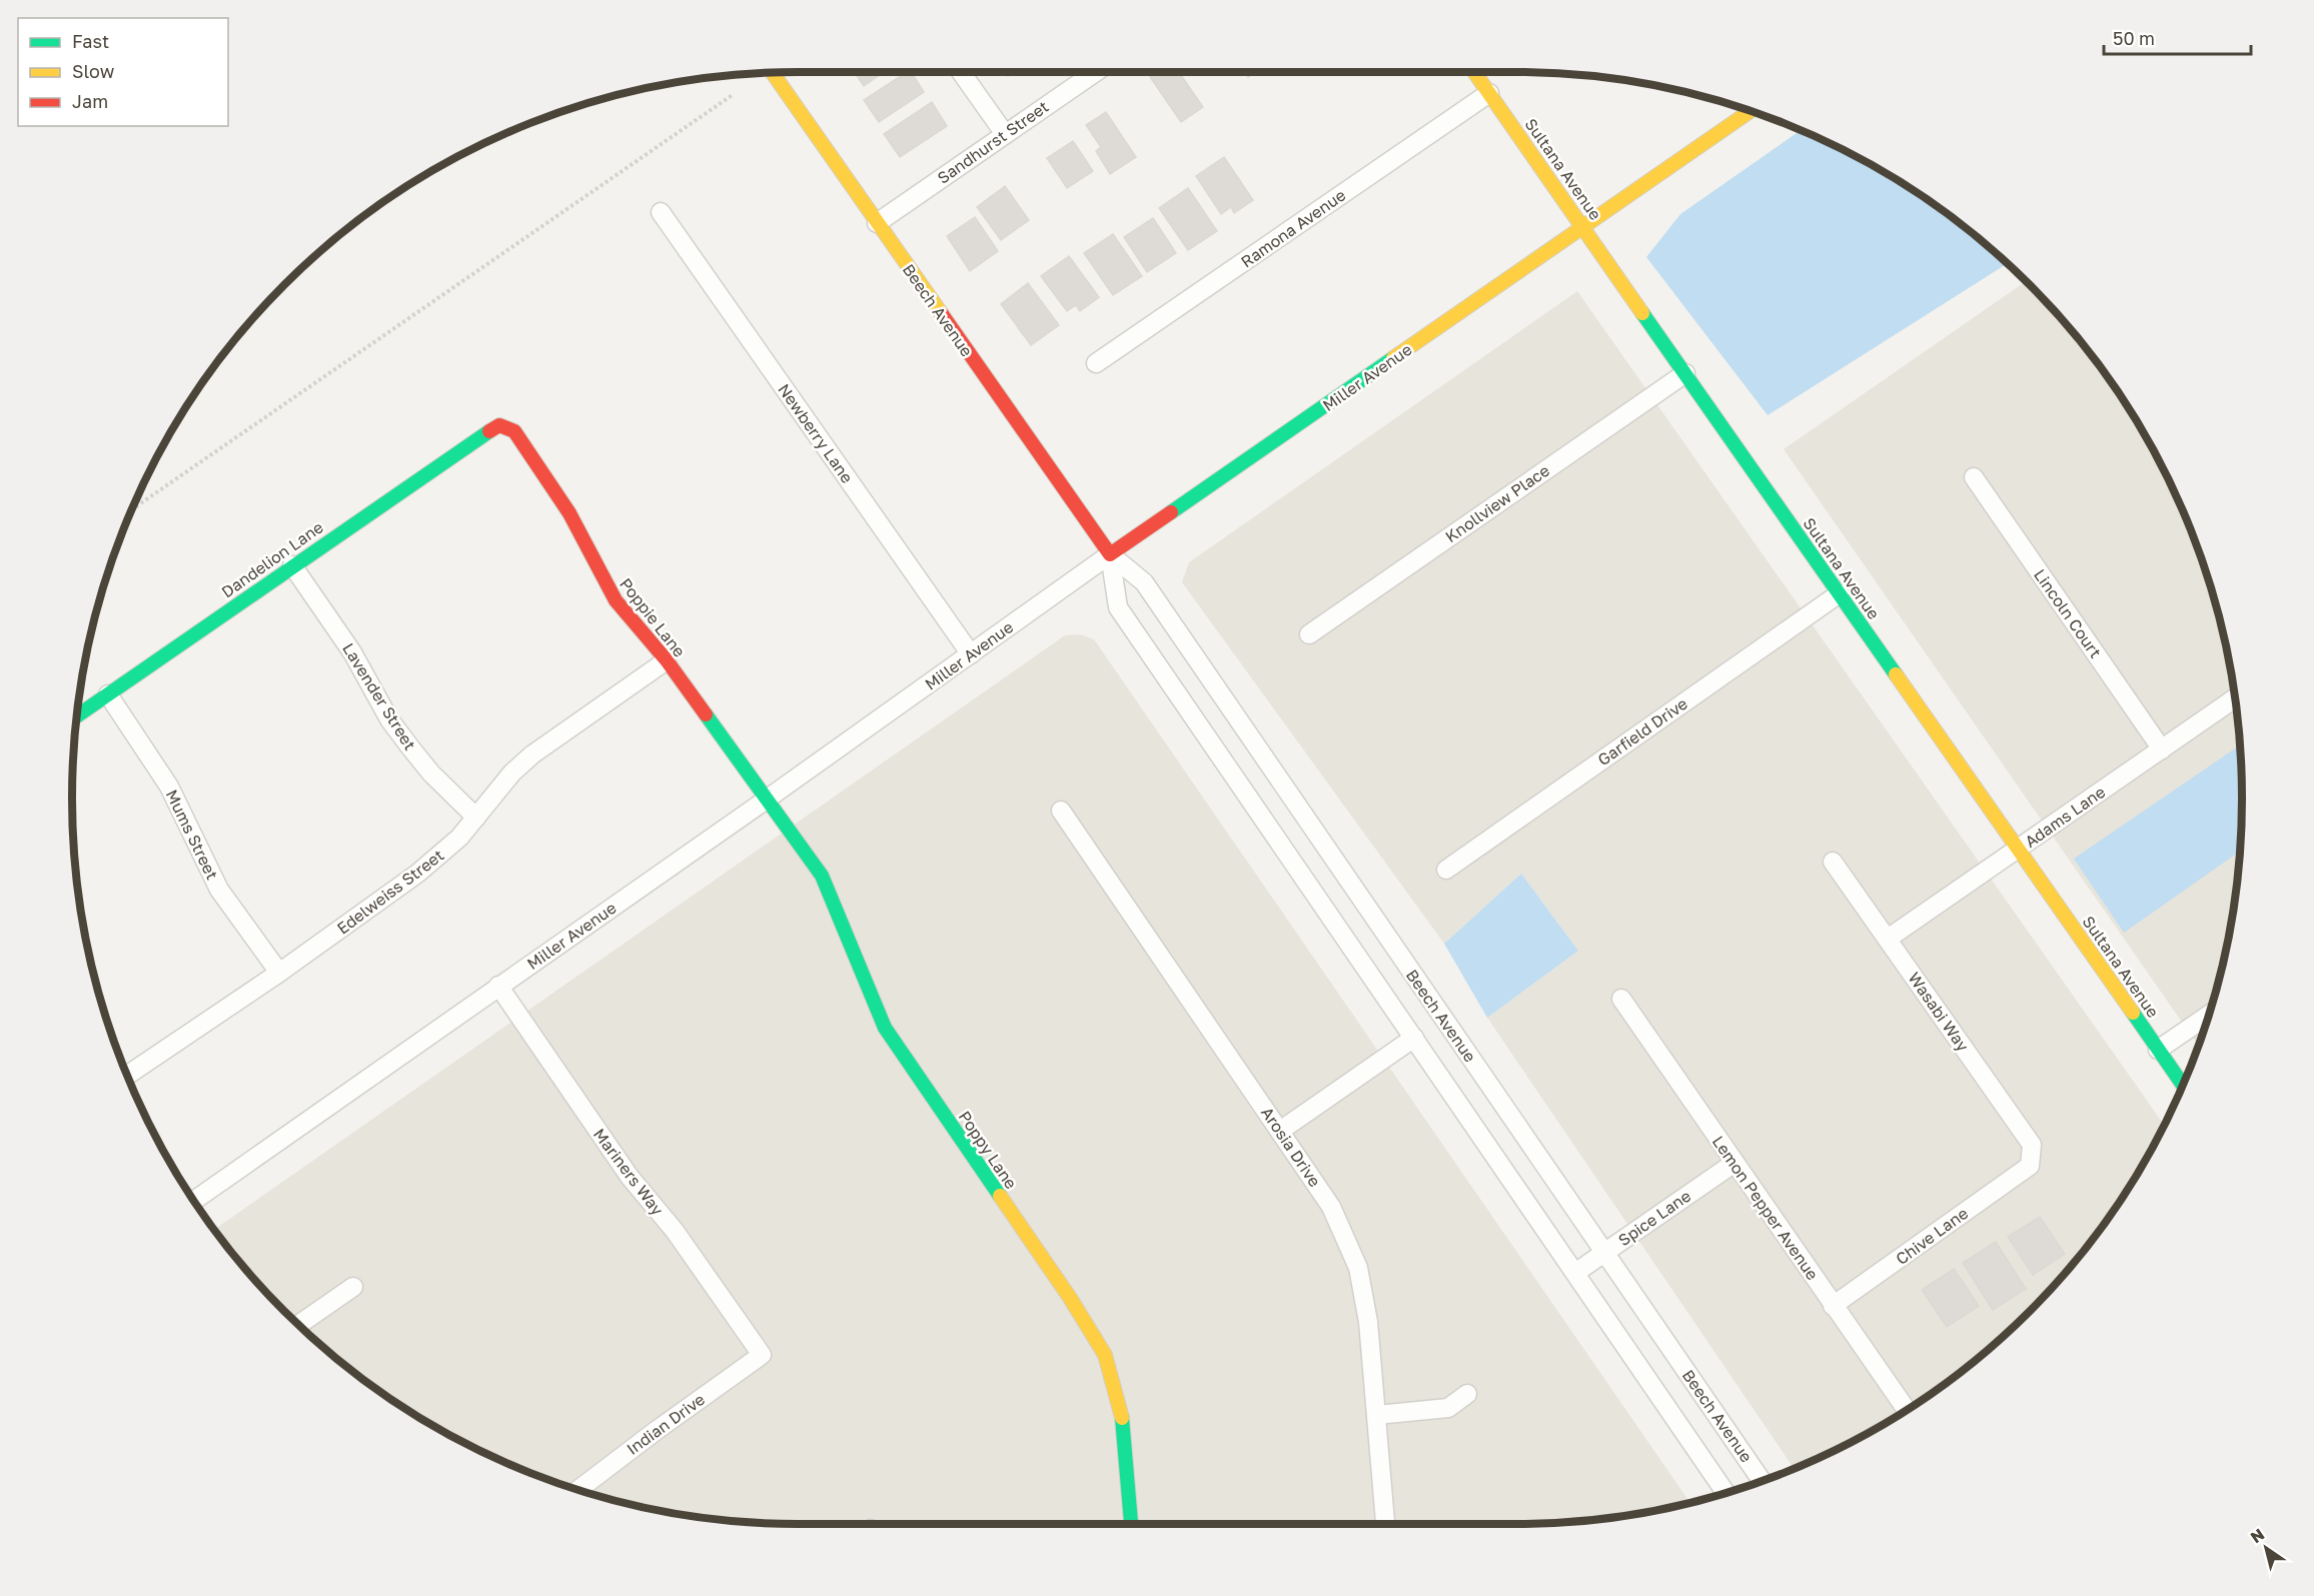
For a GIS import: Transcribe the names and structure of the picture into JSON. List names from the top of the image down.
{
  "streets": {
    "street": [
      "Sandhurst Street",
      "Sultana Avenue",
      "Ramona Avenue",
      "Beech Avenue",
      "Miller Avenue",
      "Newberry Lane",
      "Knollview Place",
      "Dandelion Lane",
      "Lincoln Court",
      "Poppie Lane",
      "Lavender Street",
      "Garfield Drive",
      "Adams Lane",
      "Mums Street",
      "Edelweiss Street",
      "Wasabi Way",
      "Arosia Drive",
      "Poppy Lane",
      "Mariners Way",
      "Lemon Pepper Avenue",
      "Spice Lane",
      "Chive Lane",
      "Indian Drive"
    ]
  },
  "crossings": [
    ["Sandhurst Street", "Beech Avenue"],
    ["Sultana Avenue", "Ramona Avenue"],
    ["Sultana Avenue", "Miller Avenue"],
    ["Sultana Avenue", "Knollview Place"],
    ["Sultana Avenue", "Garfield Drive"],
    ["Sultana Avenue", "Adams Lane"],
    ["Beech Avenue", "Miller Avenue"],
    ["Beech Avenue", "Spice Lane"],
    ["Miller Avenue", "Newberry Lane"],
    ["Miller Avenue", "Poppie Lane"],
    ["Miller Avenue", "Poppy Lane"],
    ["Miller Avenue", "Mariners Way"],
    ["Dandelion Lane", "Poppie Lane"],
    ["Dandelion Lane", "Lavender Street"],
    ["Dandelion Lane", "Mums Street"],
    ["Lincoln Court", "Adams Lane"],
    ["Poppie Lane", "Edelweiss Street"],
    ["Poppie Lane", "Poppy Lane"],
    ["Lavender Street", "Edelweiss Street"],
    ["Adams Lane", "Wasabi Way"],
    ["Mums Street", "Edelweiss Street"],
    ["Wasabi Way", "Chive Lane"],
    ["Mariners Way", "Indian Drive"],
    ["Lemon Pepper Avenue", "Spice Lane"],
    ["Lemon Pepper Avenue", "Chive Lane"]
  ],
  "legend": ["Fast", "Slow", "Jam"],
  "scale_bar": "50 m",
  "north": "top left"
}
